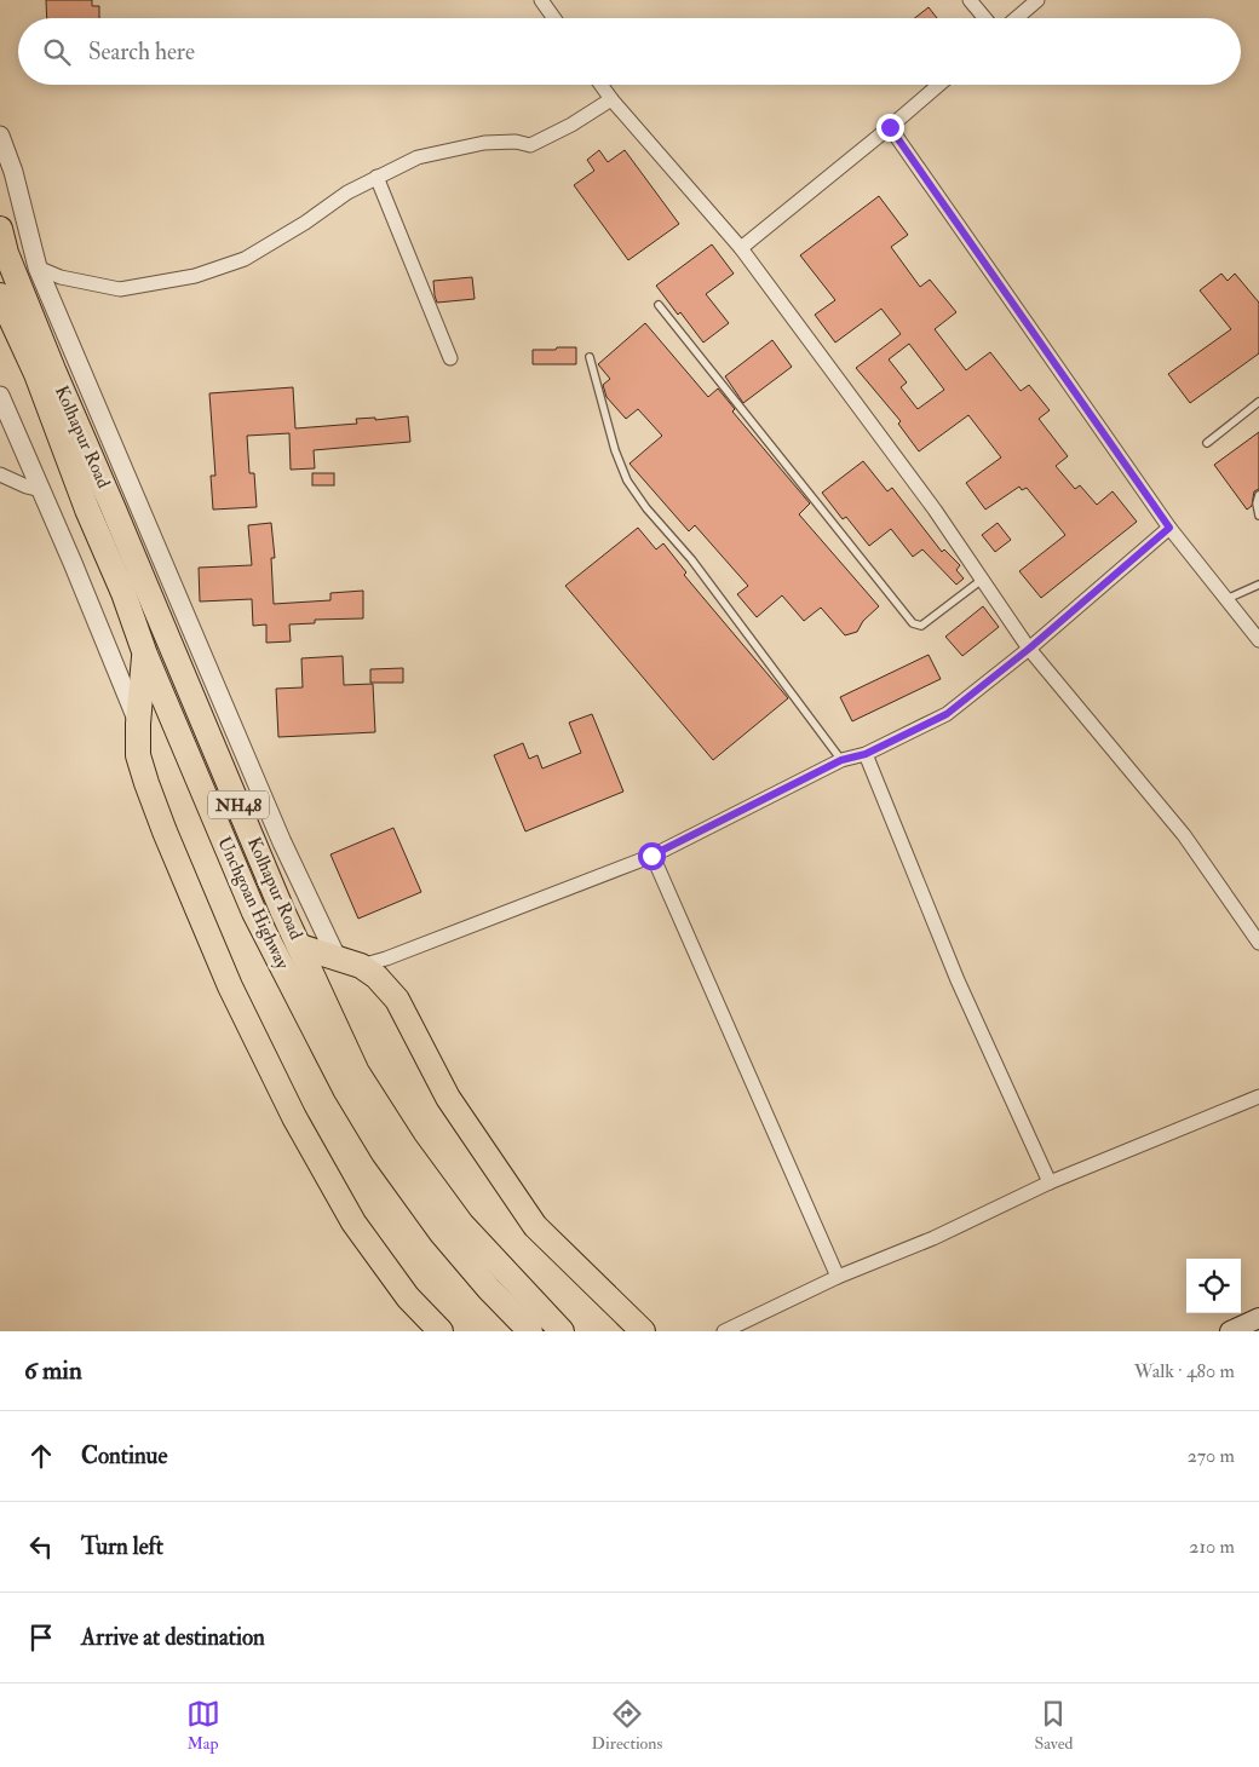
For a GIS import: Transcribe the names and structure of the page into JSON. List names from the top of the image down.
{
  "streets": {
    "highway": ["Kolhapur Road", "NH48", "Unchgoan Highway"]
  },
  "page": {
    "search": "Search here",
    "heading": ["6 min", "Walk · 480 m"],
    "list": [
      ["Continue", "270 m"],
      ["Turn left", "210 m"],
      "Arrive at destination"
    ],
    "nav": ["Map", "Directions", "Saved"]
  }
}
